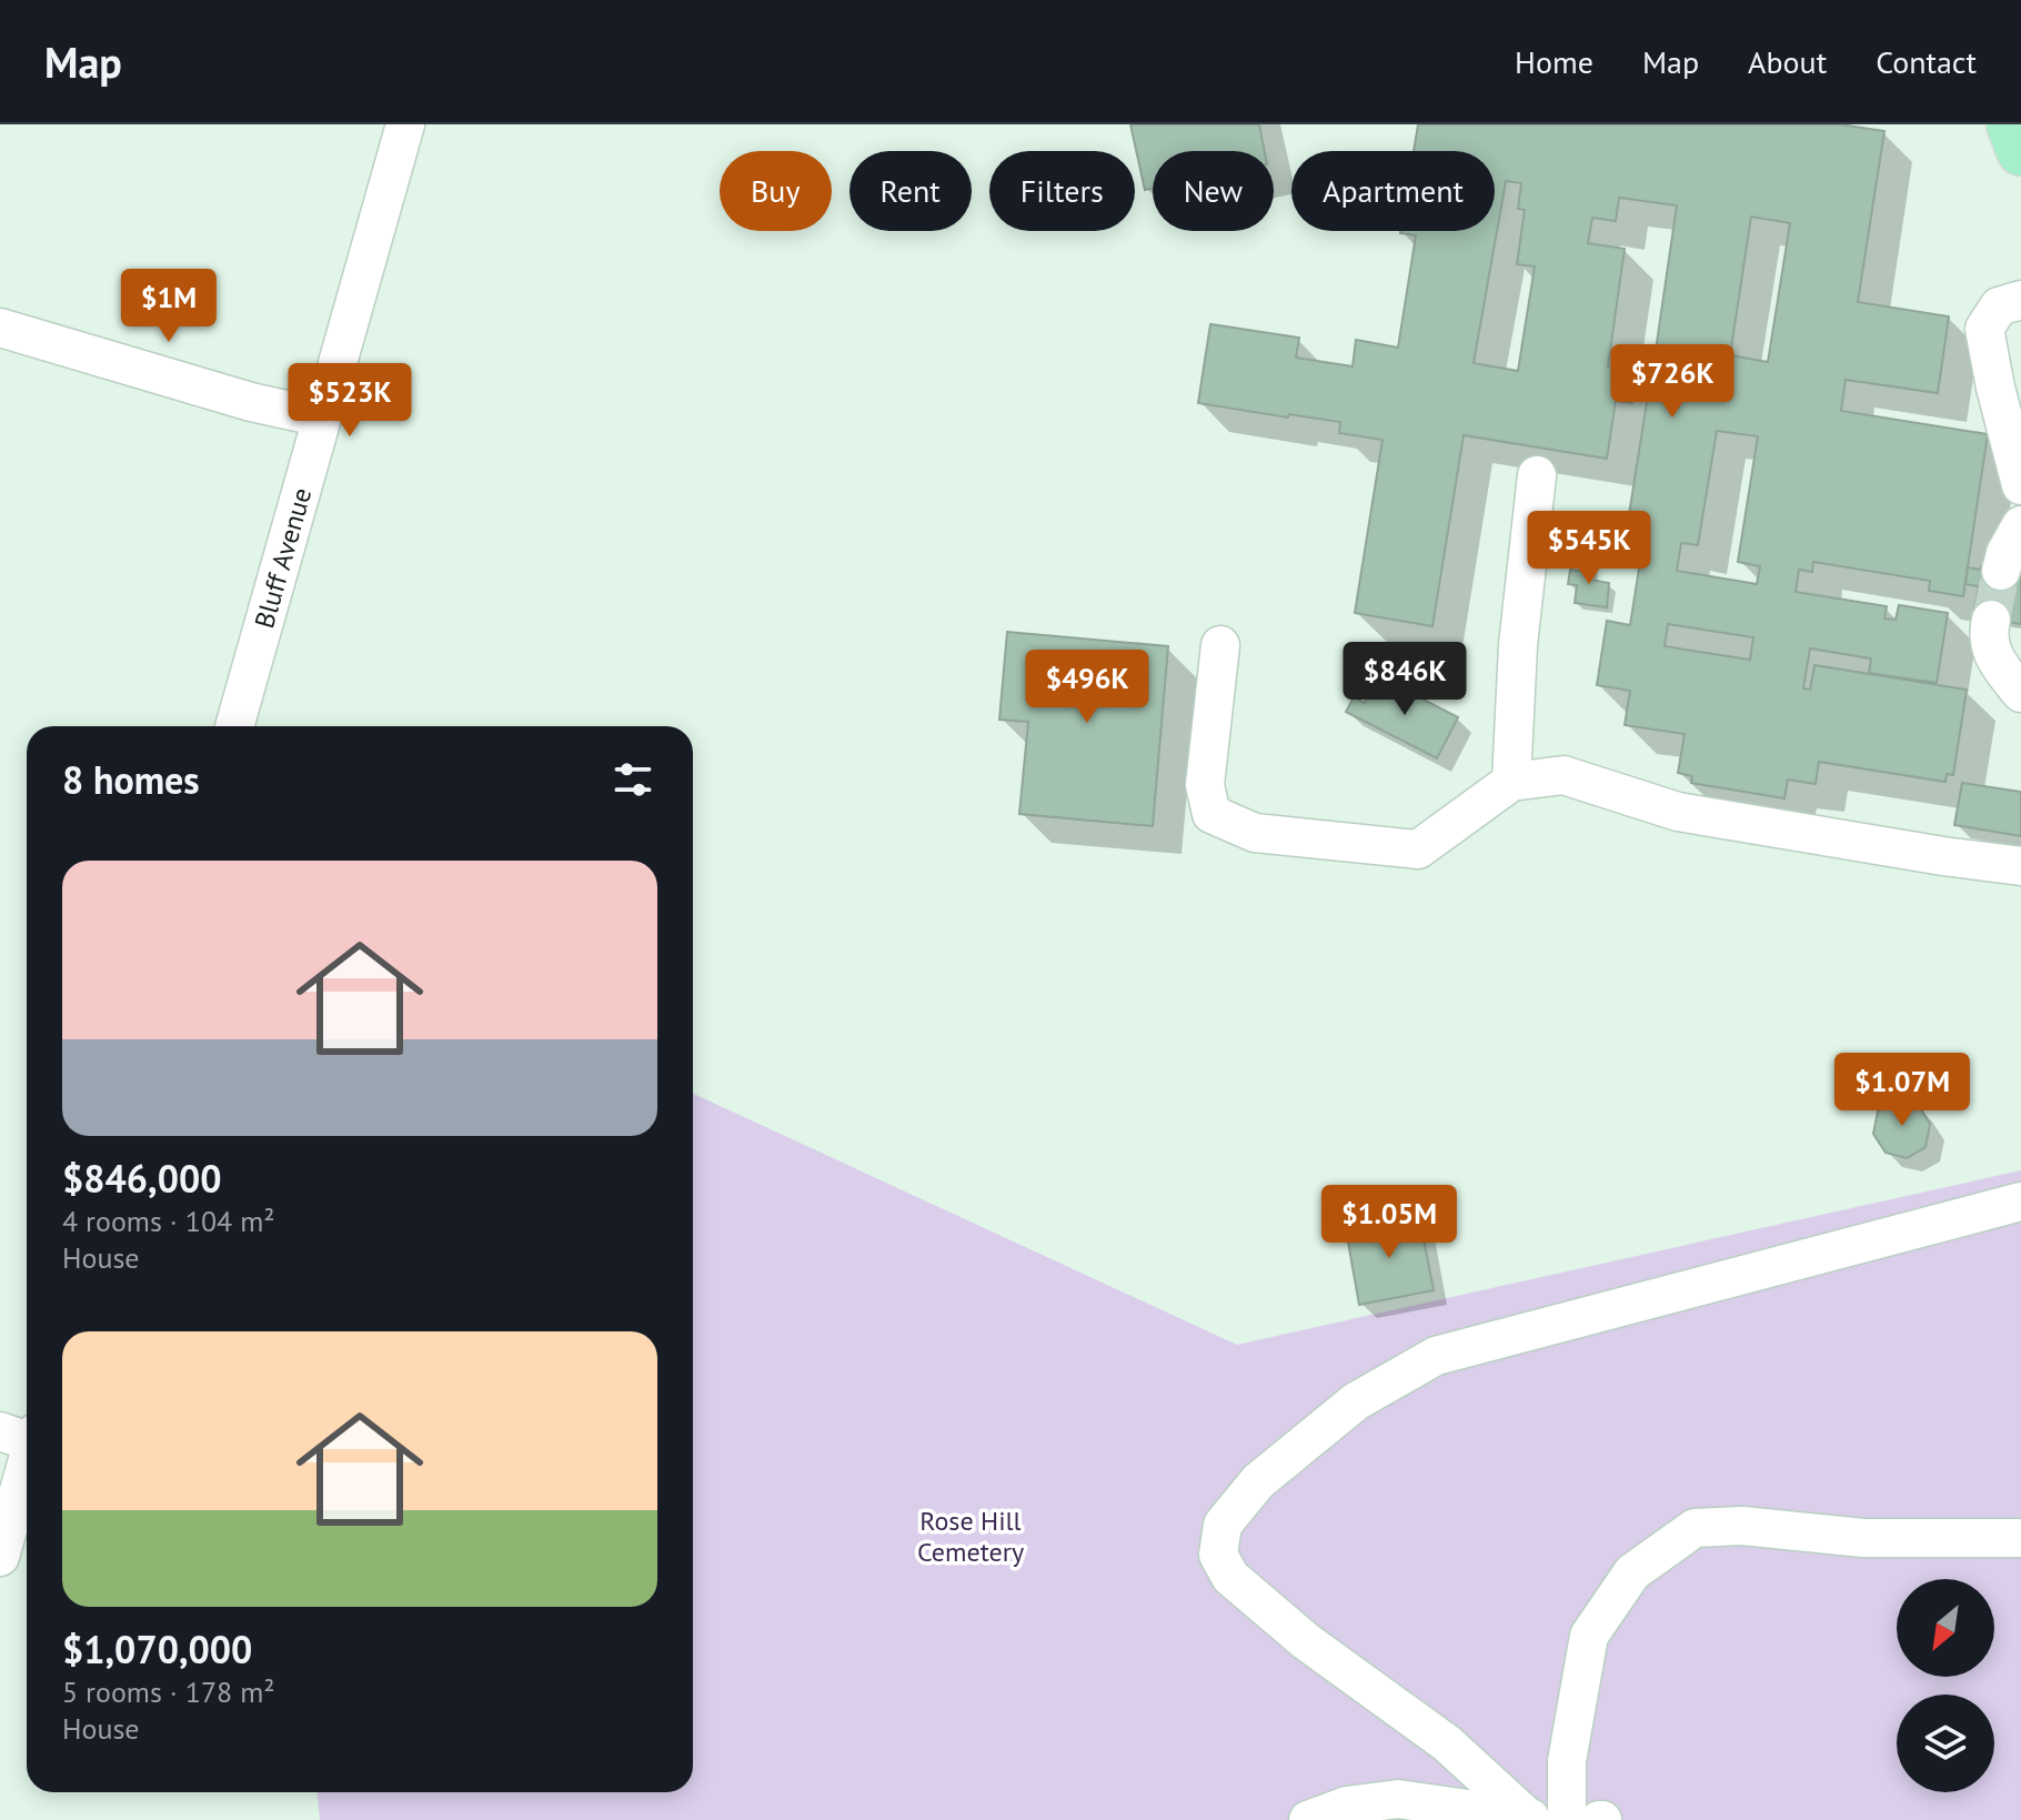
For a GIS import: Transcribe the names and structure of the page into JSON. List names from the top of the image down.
{
  "streets": {
    "street": ["Bluff Avenue"]
  },
  "parks": ["Rose Hill Cemetery"],
  "north": "bottom left",
  "page": {
    "header": "Map",
    "nav": [
      "Home",
      "Map",
      "About",
      "Contact"
    ],
    "chip": [
      "Buy",
      "Rent",
      "Filters",
      "New",
      "Apartment"
    ],
    "price": [
      "$1M",
      "$726K",
      "$523K",
      "$545K",
      "$846K",
      "$496K",
      "$1.07M",
      "$1.05M"
    ],
    "heading": "8 homes",
    "list": [
      {
        "name": "$846,000",
        "note": "4 rooms · 104 m² · House"
      },
      {
        "name": "$1,070,000",
        "note": "5 rooms · 178 m² · House"
      }
    ]
  }
}
